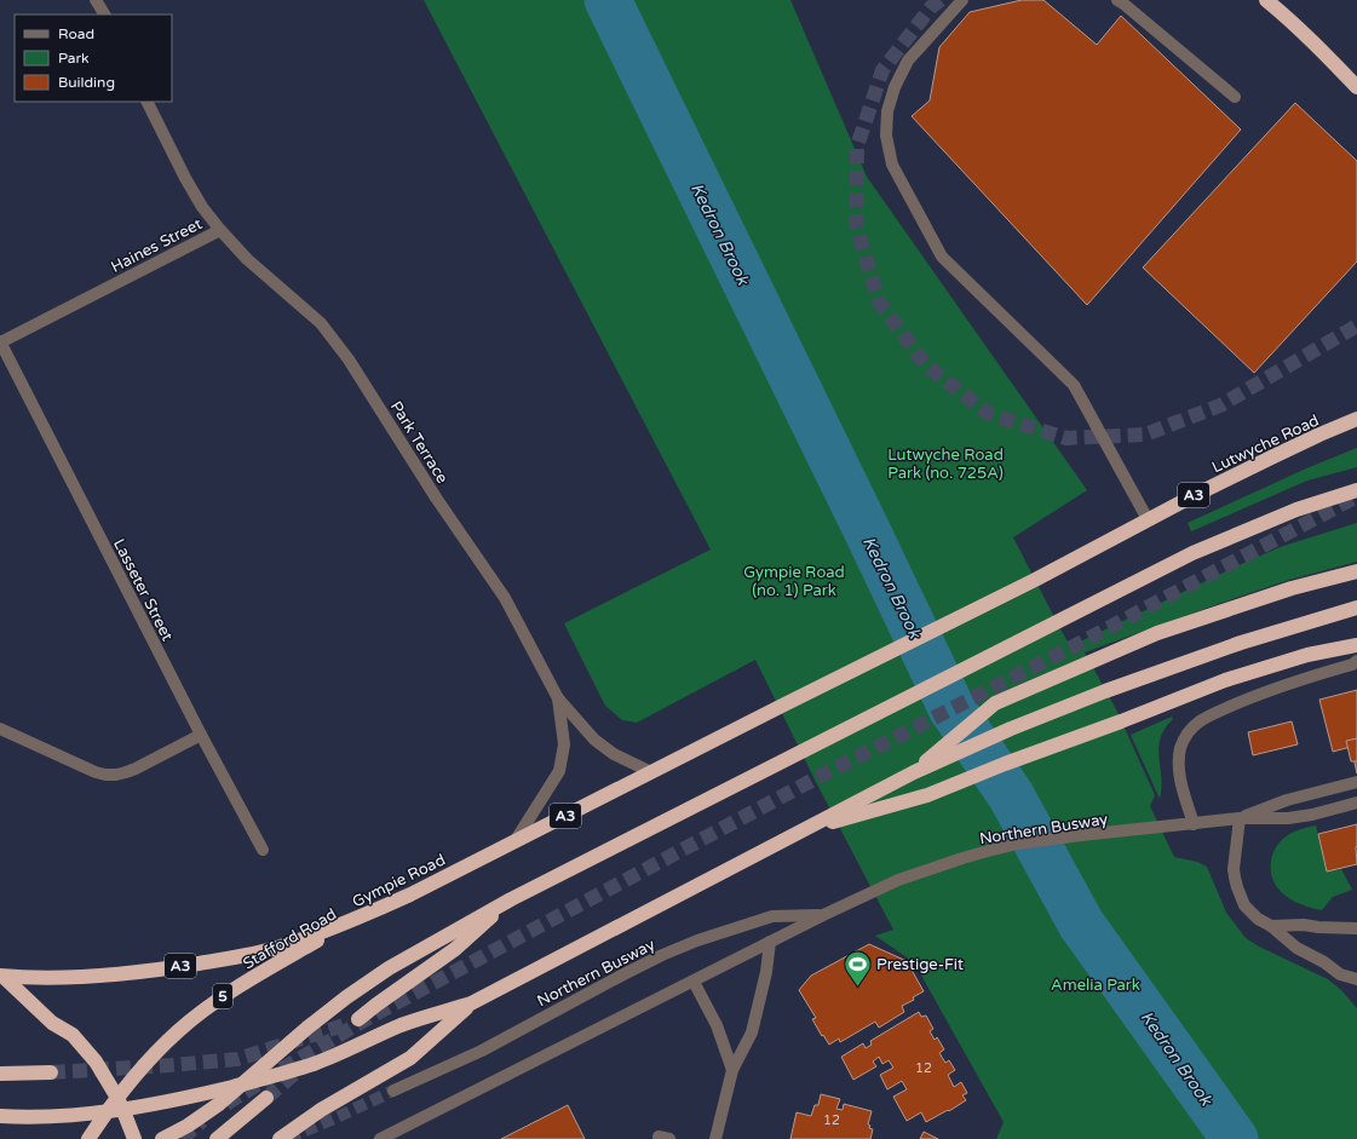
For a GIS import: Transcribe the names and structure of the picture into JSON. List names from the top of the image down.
{
  "streets": {
    "highway": [
      "Lutwyche Road",
      "A3",
      "Gympie Road",
      "Stafford Road",
      "5"
    ],
    "street": [
      "Haines Street",
      "Park Terrace",
      "Lasseter Street",
      "Northern Busway"
    ]
  },
  "crossings": [
    ["Haines Street", "Park Terrace"],
    ["Haines Street", "Lasseter Street"],
    ["Park Terrace", "Gympie Road"],
    ["Lutwyche Road", "Gympie Road"],
    ["Gympie Road", "Stafford Road"]
  ],
  "water": ["Kedron Brook"],
  "parks": ["Lutwyche Road Park (no. 725A)", "Gympie Road (no. 1) Park", "Amelia Park"],
  "places": {
    "sports": ["Prestige-Fit"]
  },
  "house_numbers": ["12", "12"],
  "legend": ["Road", "Park", "Building"]
}
